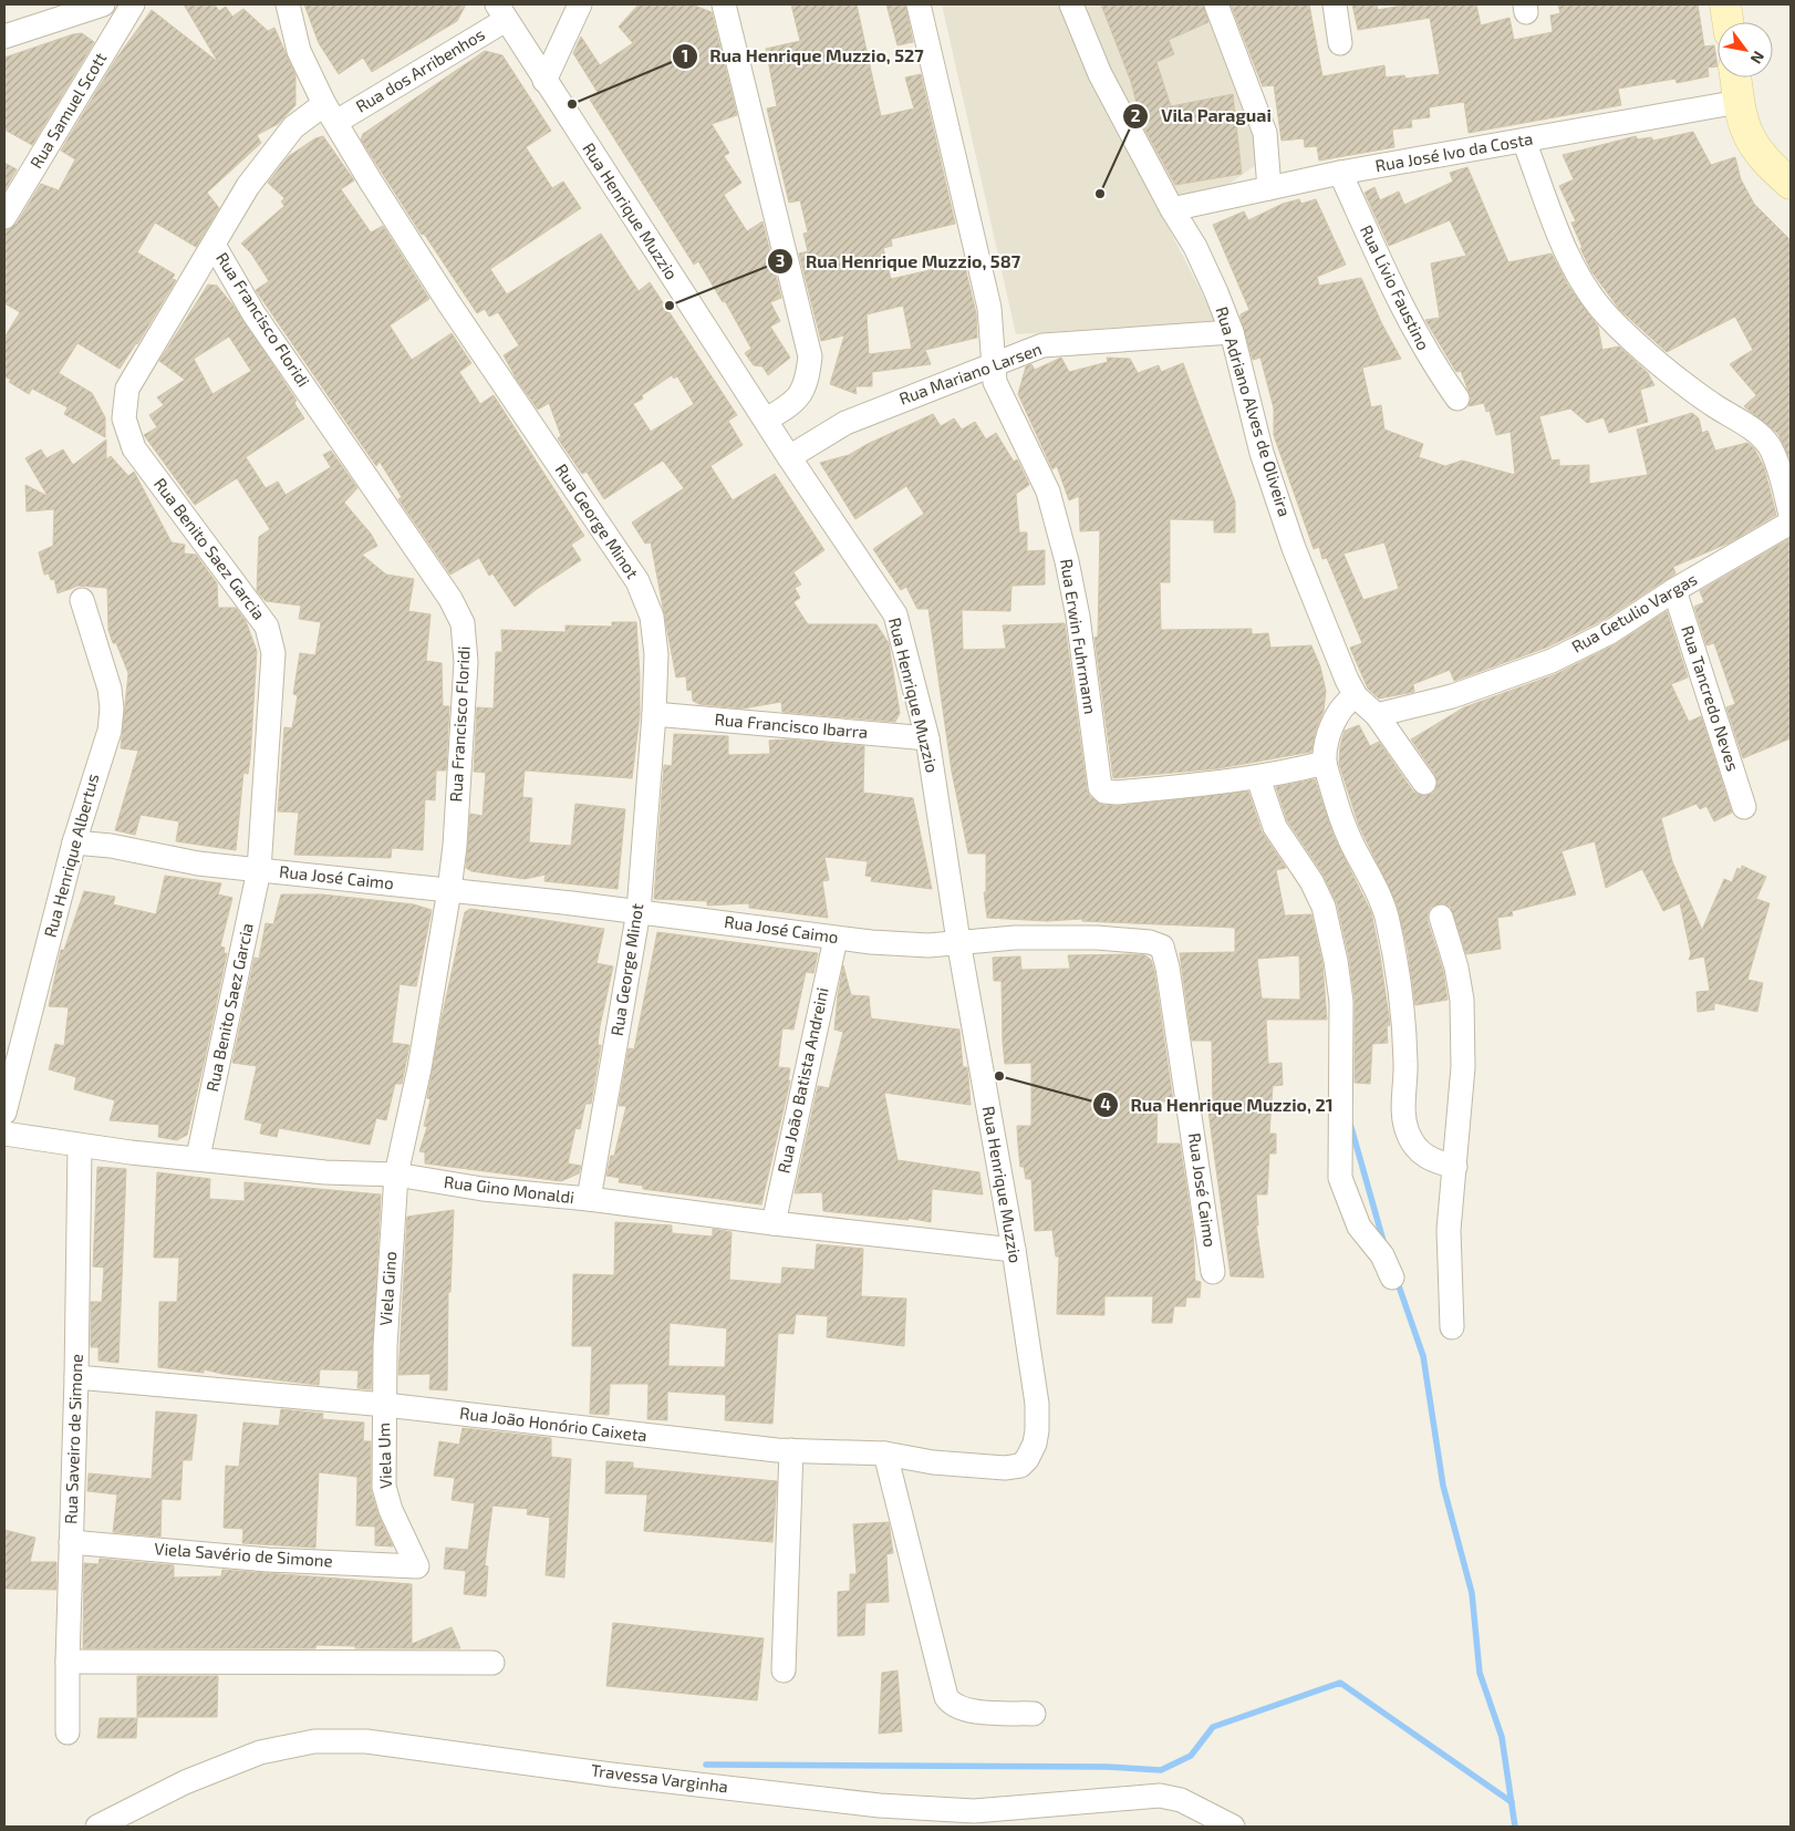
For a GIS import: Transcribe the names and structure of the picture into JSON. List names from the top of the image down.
{
  "streets": {
    "street": [
      "Rua dos Arribenhos",
      "Rua Samuel Scott",
      "Rua José Ivo da Costa",
      "Rua Henrique Muzzio",
      "Rua Lívio Faustino",
      "Rua Francisco Floridi",
      "Rua Mariano Larsen",
      "Rua Adriano Alves de Oliveira",
      "Rua George Minot",
      "Rua Benito Saez Garcia",
      "Rua Getulio Vargas",
      "Rua Erwin Fuhrmann",
      "Rua Tancredo Neves",
      "Rua Francisco Ibarra",
      "Rua Henrique Albertus",
      "Rua José Caimo",
      "Rua João Batista Andreini",
      "Rua Gino Monaldi",
      "Viela Gino",
      "Rua João Honório Caixeta",
      "Rua Saveiro de Simone",
      "Viela Um",
      "Viela Savério de Simone",
      "Travessa Varginha"
    ]
  },
  "crossings": [
    ["Rua dos Arribenhos", "Rua Henrique Muzzio"],
    ["Rua dos Arribenhos", "Rua George Minot"],
    ["Rua dos Arribenhos", "Rua Benito Saez Garcia"],
    ["Rua José Ivo da Costa", "Rua Lívio Faustino"],
    ["Rua José Ivo da Costa", "Rua Adriano Alves de Oliveira"],
    ["Rua Henrique Muzzio", "Rua Mariano Larsen"],
    ["Rua Henrique Muzzio", "Rua Francisco Ibarra"],
    ["Rua Henrique Muzzio", "Rua José Caimo"],
    ["Rua Henrique Muzzio", "Rua Gino Monaldi"],
    ["Rua Henrique Muzzio", "Rua João Honório Caixeta"],
    ["Rua Francisco Floridi", "Rua Benito Saez Garcia"],
    ["Rua Francisco Floridi", "Rua José Caimo"],
    ["Rua Francisco Floridi", "Rua Gino Monaldi"],
    ["Rua Francisco Floridi", "Viela Gino"],
    ["Rua Mariano Larsen", "Rua Adriano Alves de Oliveira"],
    ["Rua Mariano Larsen", "Rua Erwin Fuhrmann"],
    ["Rua Adriano Alves de Oliveira", "Rua Getulio Vargas"],
    ["Rua George Minot", "Rua Benito Saez Garcia"],
    ["Rua George Minot", "Rua Francisco Ibarra"],
    ["Rua George Minot", "Rua José Caimo"],
    ["Rua George Minot", "Rua Gino Monaldi"],
    ["Rua Benito Saez Garcia", "Rua José Caimo"],
    ["Rua Benito Saez Garcia", "Rua Gino Monaldi"],
    ["Rua Getulio Vargas", "Rua Tancredo Neves"],
    ["Rua Henrique Albertus", "Rua José Caimo"],
    ["Rua José Caimo", "Rua João Batista Andreini"],
    ["Rua João Batista Andreini", "Rua Gino Monaldi"],
    ["Rua Gino Monaldi", "Viela Gino"],
    ["Rua Gino Monaldi", "Rua Saveiro de Simone"],
    ["Viela Gino", "Rua João Honório Caixeta"],
    ["Viela Gino", "Viela Um"],
    ["Rua João Honório Caixeta", "Rua Saveiro de Simone"],
    ["Rua João Honório Caixeta", "Viela Um"],
    ["Rua Saveiro de Simone", "Viela Savério de Simone"],
    ["Viela Um", "Viela Savério de Simone"]
  ],
  "places": [
    "Rua Henrique Muzzio, 527",
    "Vila Paraguai",
    "Rua Henrique Muzzio, 587",
    "Rua Henrique Muzzio, 21"
  ],
  "north": "bottom right"
}
